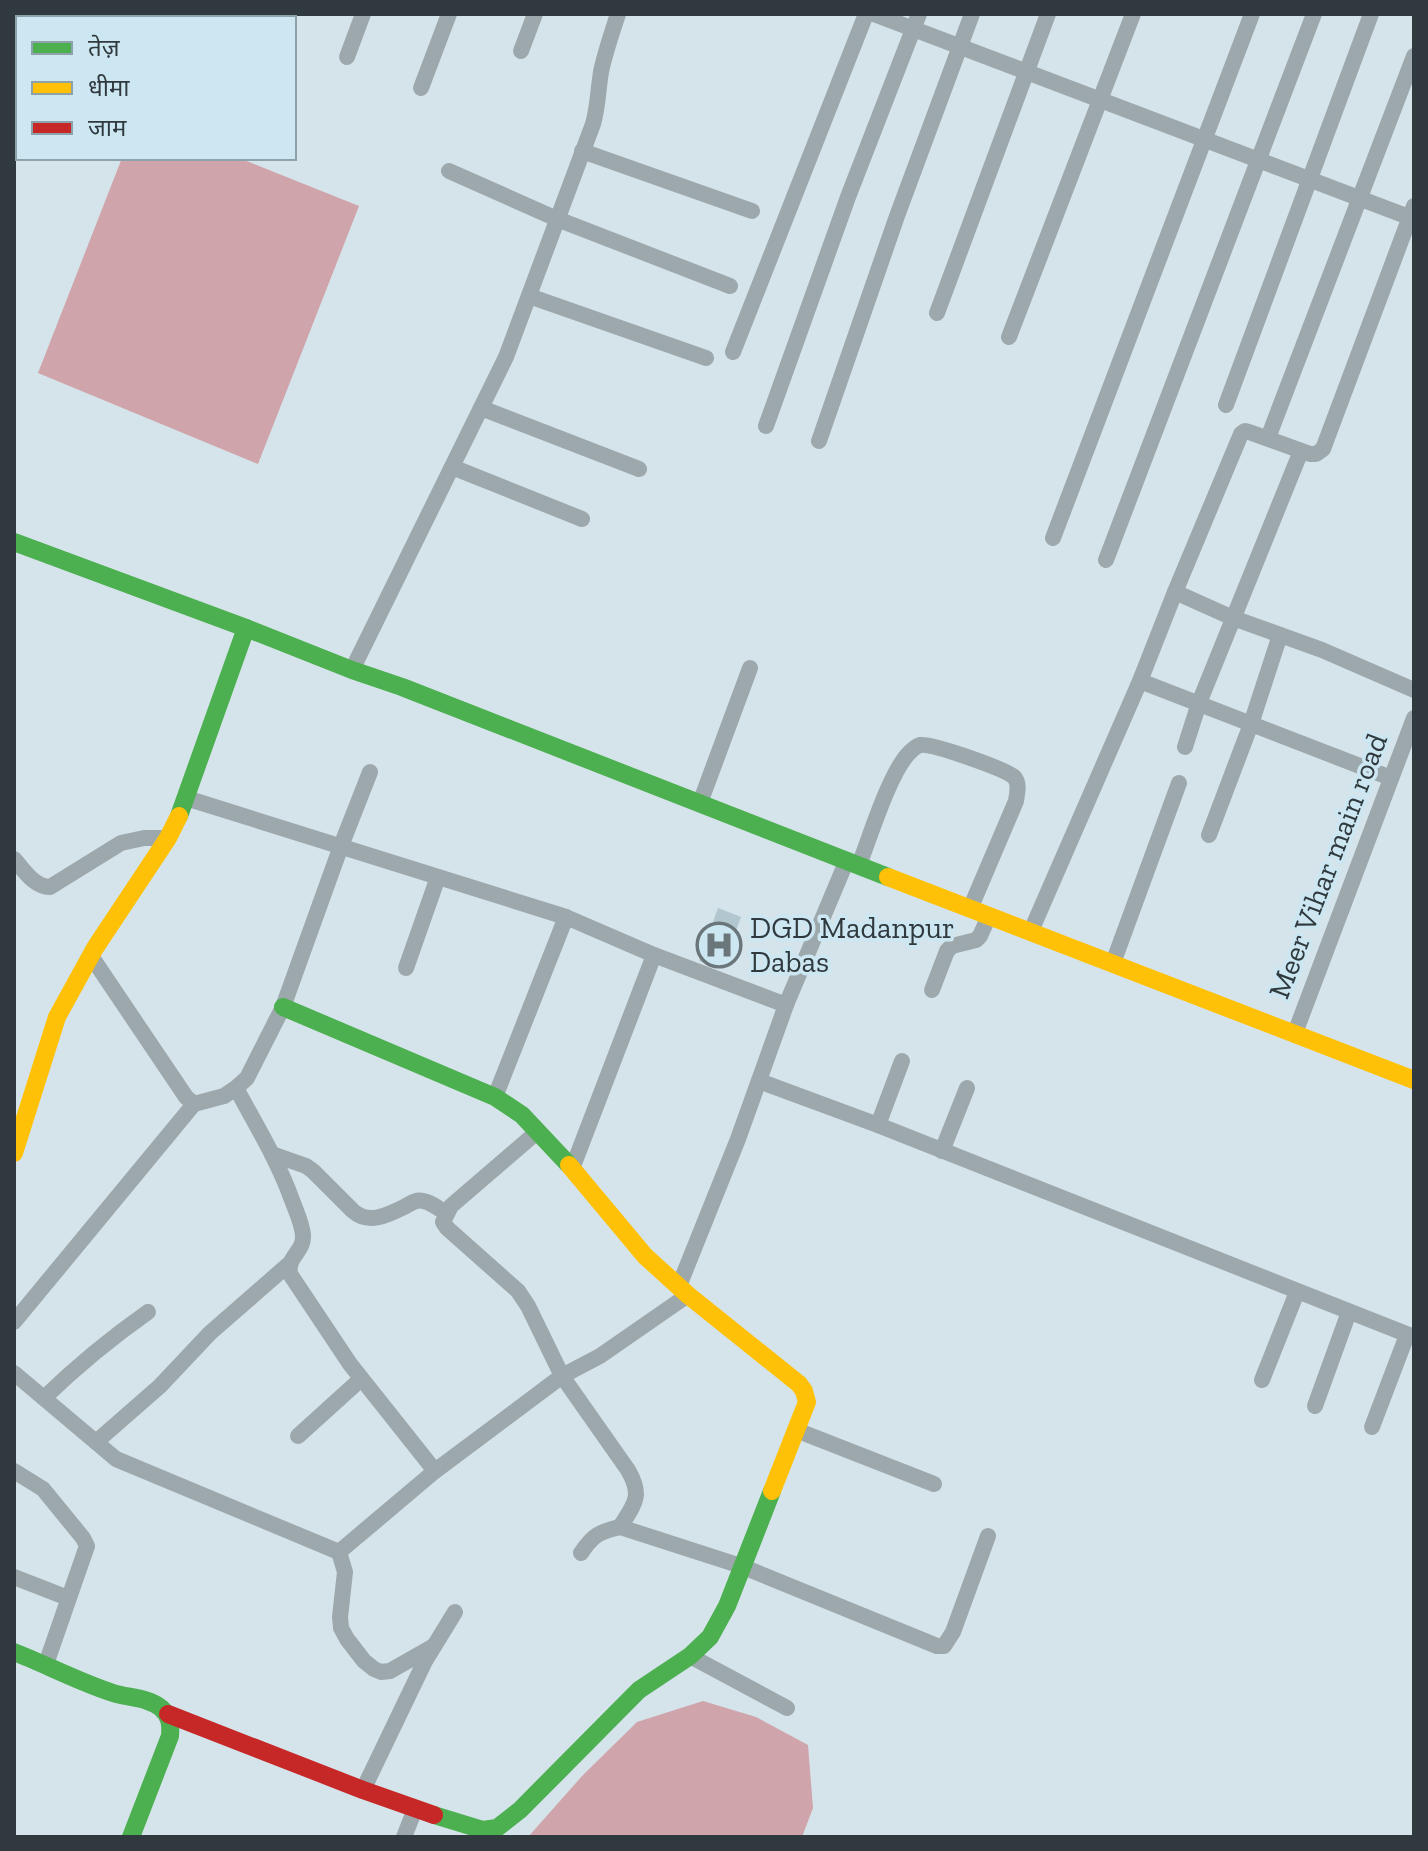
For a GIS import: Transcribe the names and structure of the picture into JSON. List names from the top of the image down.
{
  "streets": {
    "street": ["Meer Vihar main road"]
  },
  "places": {
    "hospital": ["DGD Madanpur Dabas"]
  },
  "legend": ["तेज़", "धीमा", "जाम"]
}
